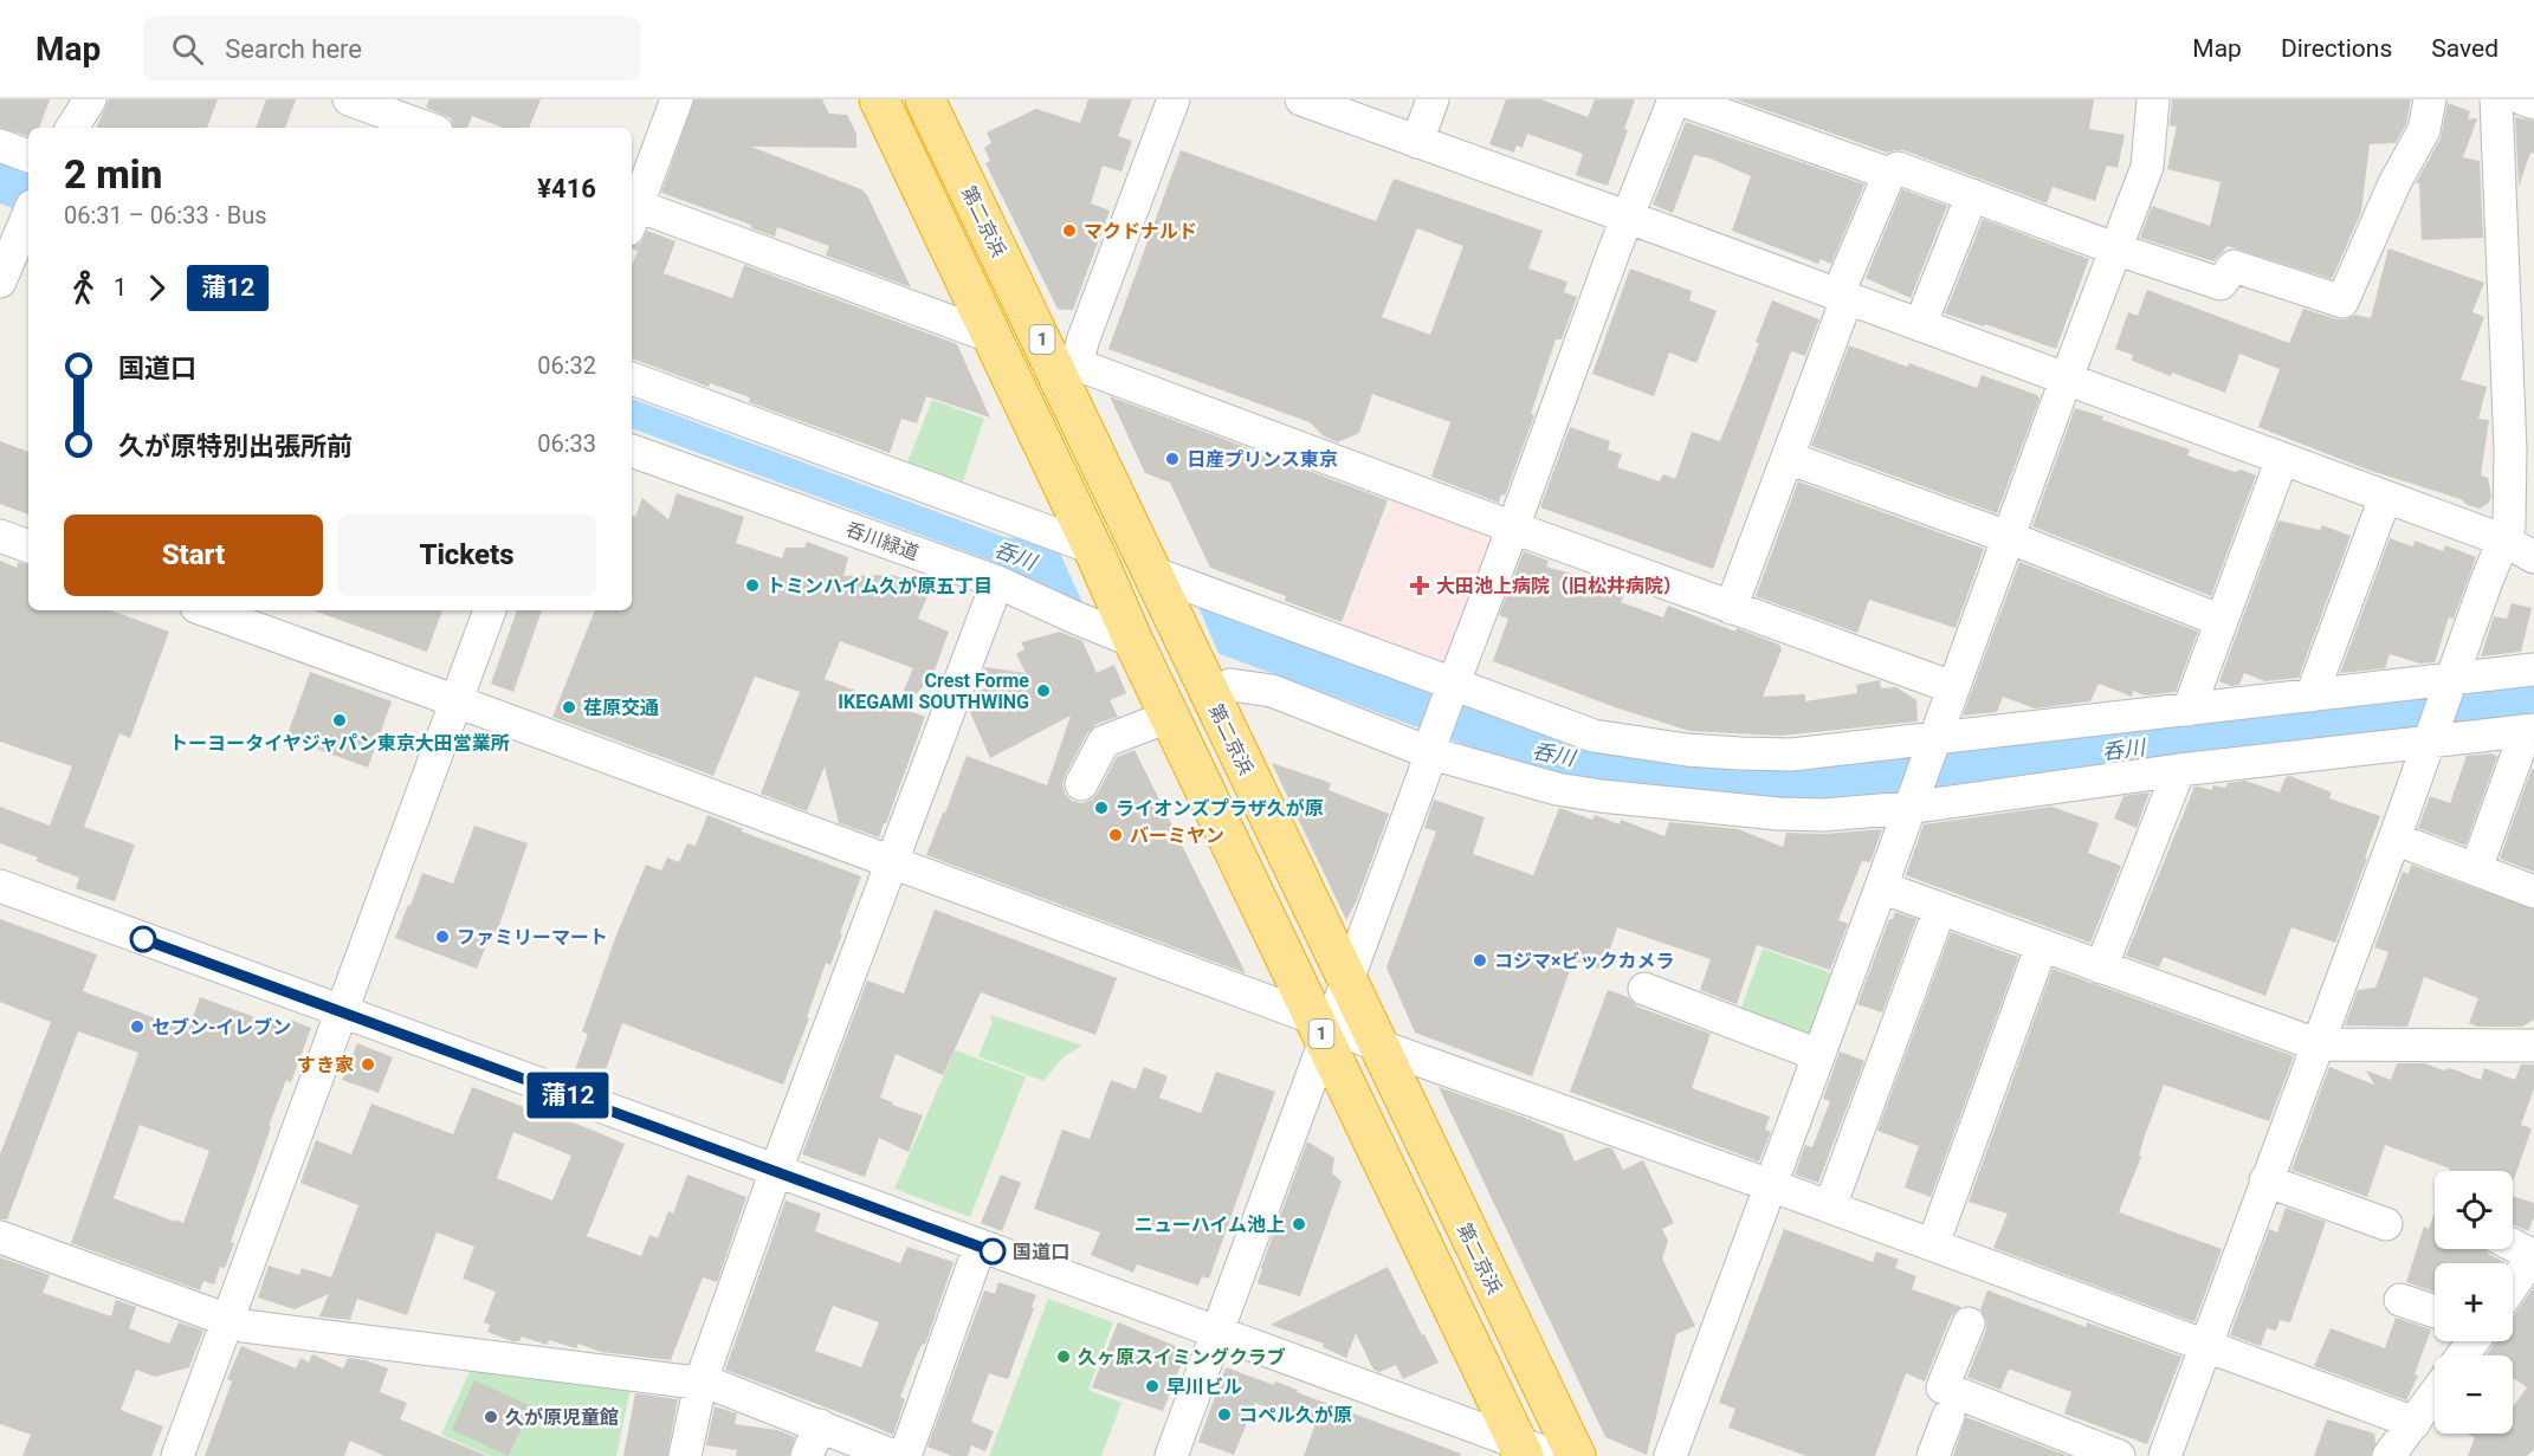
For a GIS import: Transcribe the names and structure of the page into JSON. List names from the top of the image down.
{
  "streets": {
    "highway": ["第二京浜", "1"],
    "street": ["呑川緑道"]
  },
  "crossings": [
    ["1", "呑川緑道"]
  ],
  "water": ["呑川"],
  "places": {
    "other": [
      "マクドナルド",
      "日産プリンス東京",
      "トミンハイム久が原五丁目",
      "Crest Forme IKEGAMI SOUTHWING",
      "荏原交通",
      "トーヨータイヤジャパン東京大田営業所",
      "ライオンズプラザ久が原",
      "バーミヤン",
      "ファミリーマート",
      "コジマ×ビックカメラ",
      "セブン-イレブン",
      "すき家",
      "ニューハイム池上",
      "国道口",
      "久ヶ原スイミングクラブ",
      "早川ビル",
      "コペル久が原",
      "久が原児童館"
    ],
    "health": ["大田池上病院（旧松井病院）"]
  },
  "lines": ["bus line 蒲12"],
  "page": {
    "header": "Map",
    "search": "Search here",
    "nav": ["Map", "Directions", "Saved"],
    "on_map": "蒲12",
    "heading": ["2 min", "06:31 – 06:33 · Bus", "¥416"],
    "legs": ["1", "蒲12"],
    "list": [
      {
        "name": "国道口",
        "value": "06:32"
      },
      {
        "name": "久が原特別出張所前",
        "value": "06:33"
      }
    ],
    "buttons": ["Start", "Tickets"],
    "map_buttons": ["+", "−"]
  }
}
